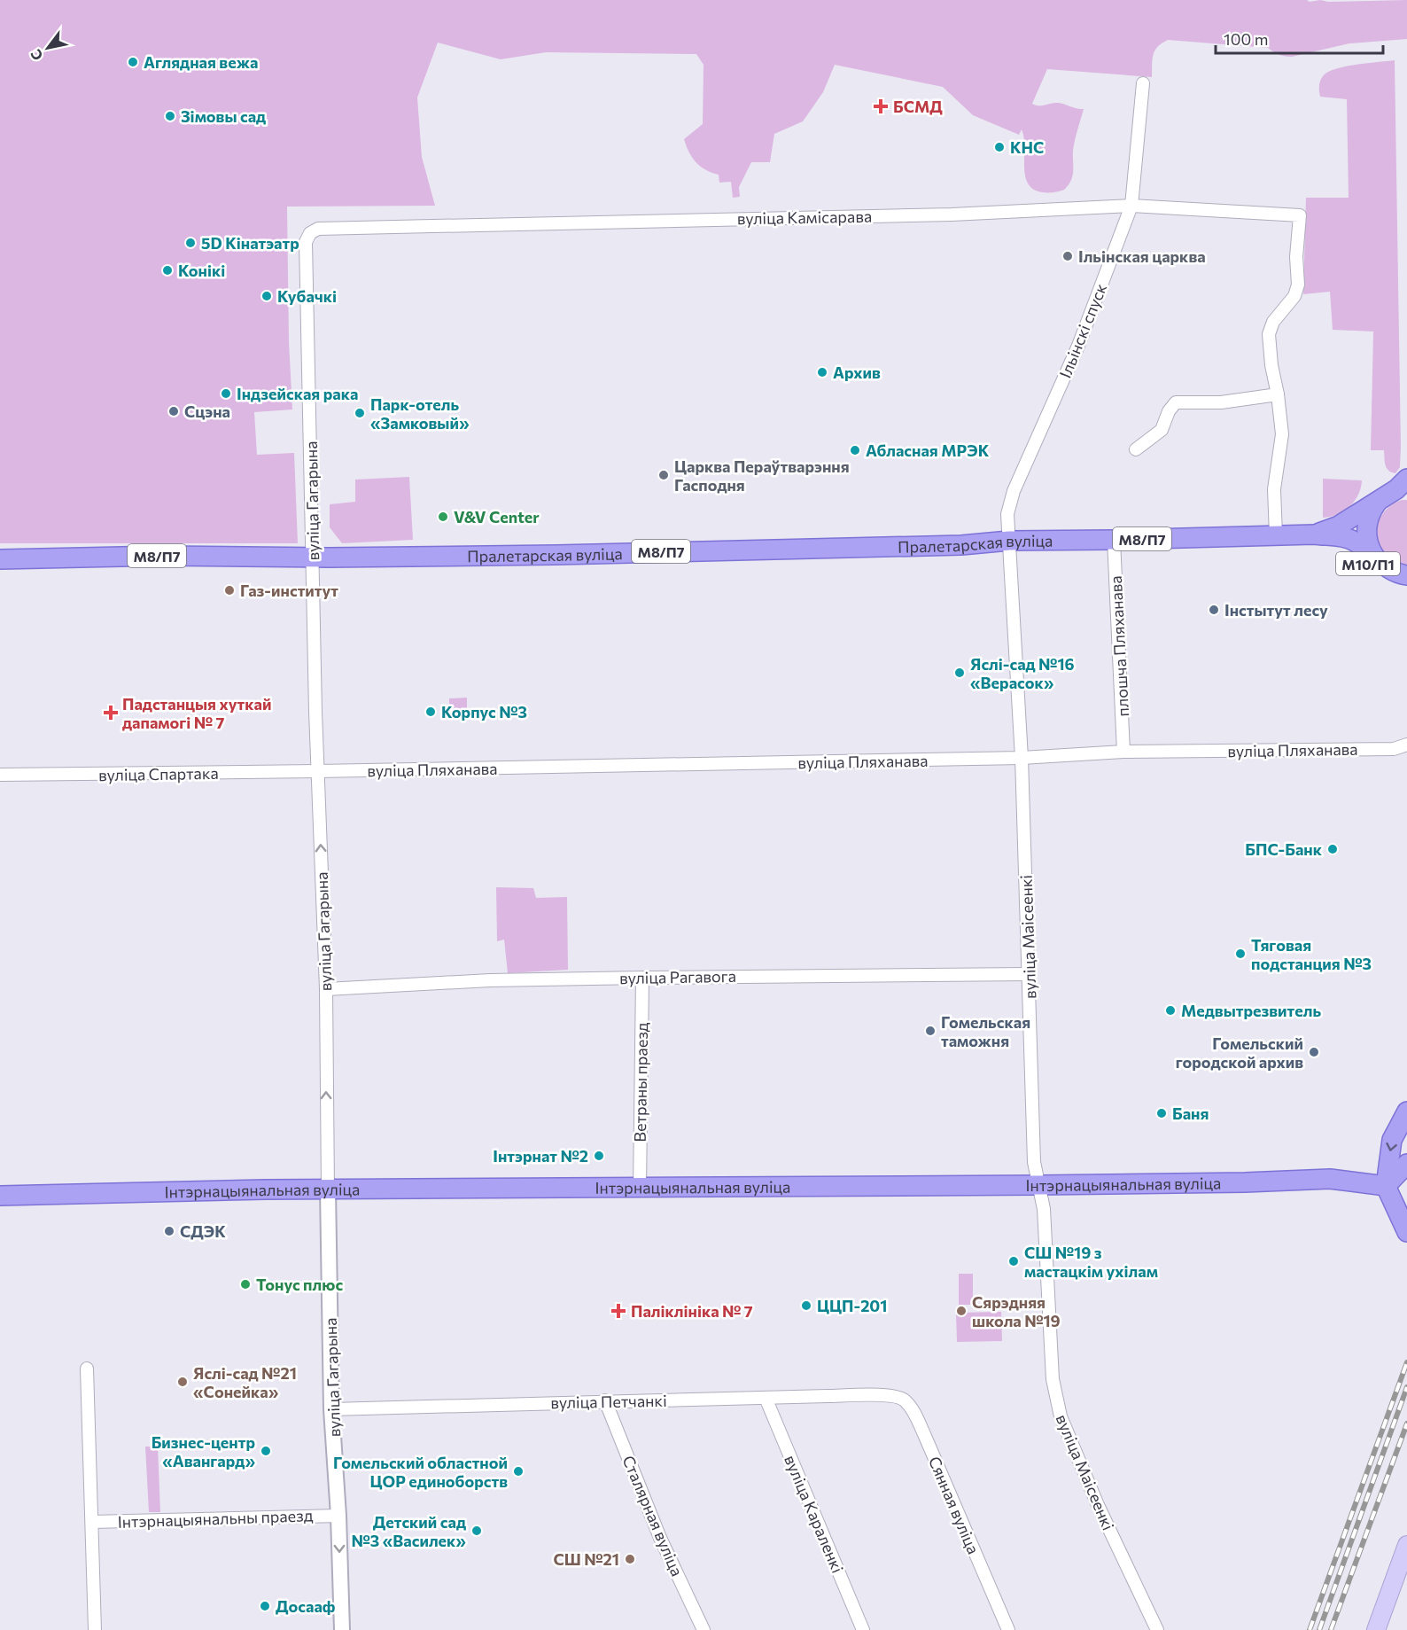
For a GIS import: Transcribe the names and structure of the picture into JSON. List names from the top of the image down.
{
  "streets": {
    "main road": [
      "М8/П7",
      "Пралетарская вуліца",
      "М10/П1",
      "Інтэрнацыянальная вуліца"
    ],
    "street": [
      "вуліца Камісарава",
      "Ільінскі спуск",
      "вуліца Гагарына",
      "плошча Пляханава",
      "вуліца Пляханава",
      "вуліца Спартака",
      "вуліца Маісеенкі",
      "вуліца Рагавога",
      "Ветраны праезд",
      "вуліца Петчанкі",
      "Сянная вуліца",
      "вуліца Караленкі",
      "Сталярная вуліца",
      "Інтэрнацыянальны праезд"
    ]
  },
  "crossings": [
    ["вуліца Камісарава", "Ільінскі спуск"],
    ["вуліца Камісарава", "вуліца Гагарына"],
    ["Ільінскі спуск", "Пралетарская вуліца"],
    ["Ільінскі спуск", "вуліца Маісеенкі"],
    ["вуліца Гагарына", "Пралетарская вуліца"],
    ["вуліца Гагарына", "вуліца Пляханава"],
    ["вуліца Гагарына", "вуліца Спартака"],
    ["вуліца Гагарына", "вуліца Рагавога"],
    ["вуліца Гагарына", "Інтэрнацыянальная вуліца"],
    ["вуліца Гагарына", "вуліца Петчанкі"],
    ["вуліца Гагарына", "Інтэрнацыянальны праезд"],
    ["М8/П7", "Пралетарская вуліца"],
    ["Пралетарская вуліца", "М10/П1"],
    ["Пралетарская вуліца", "плошча Пляханава"],
    ["Пралетарская вуліца", "вуліца Маісеенкі"],
    ["плошча Пляханава", "вуліца Пляханава"],
    ["вуліца Пляханава", "вуліца Спартака"],
    ["вуліца Пляханава", "вуліца Маісеенкі"],
    ["вуліца Маісеенкі", "вуліца Рагавога"],
    ["вуліца Маісеенкі", "Інтэрнацыянальная вуліца"],
    ["вуліца Рагавога", "Ветраны праезд"],
    ["Ветраны праезд", "Інтэрнацыянальная вуліца"],
    ["вуліца Петчанкі", "Сянная вуліца"],
    ["вуліца Петчанкі", "вуліца Караленкі"],
    ["вуліца Петчанкі", "Сталярная вуліца"]
  ],
  "places": {
    "other": [
      "Аглядная вежа",
      "Зімовы сад",
      "КНС",
      "5D Кінатэатр",
      "Ільінская царква",
      "Конікі",
      "Кубачкі",
      "Архив",
      "Індзейская рака",
      "Сцэна",
      "Парк-отель «Замковый»",
      "Абласная МРЭК",
      "Царква Пераўтварэння Гасподня",
      "V&V Center",
      "Газ-институт",
      "Інстытут лесу",
      "Яслі-сад №16 «Верасок»",
      "Корпус №3",
      "БПС-Банк",
      "Тяговая подстанция №3",
      "Медвытрезвитель",
      "Гомельская таможня",
      "Гомельский городской архив",
      "Баня",
      "Інтэрнат №2",
      "СДЭК",
      "СШ №19 з мастацкім ухілам",
      "Тонус плюс",
      "ЦЦП-201",
      "Сярэдняя школа №19",
      "Яслі-сад №21 «Сонейка»",
      "Бизнес-центр «Авангард»",
      "Гомельский областной ЦОР единоборств",
      "Детский сад №3 «Василек»",
      "СШ №21",
      "Досааф"
    ],
    "health": ["БСМД", "Падстанцыя хуткай дапамогі № 7", "Паліклініка № 7"]
  },
  "scale_bar": "100 m",
  "north": "bottom left"
}
